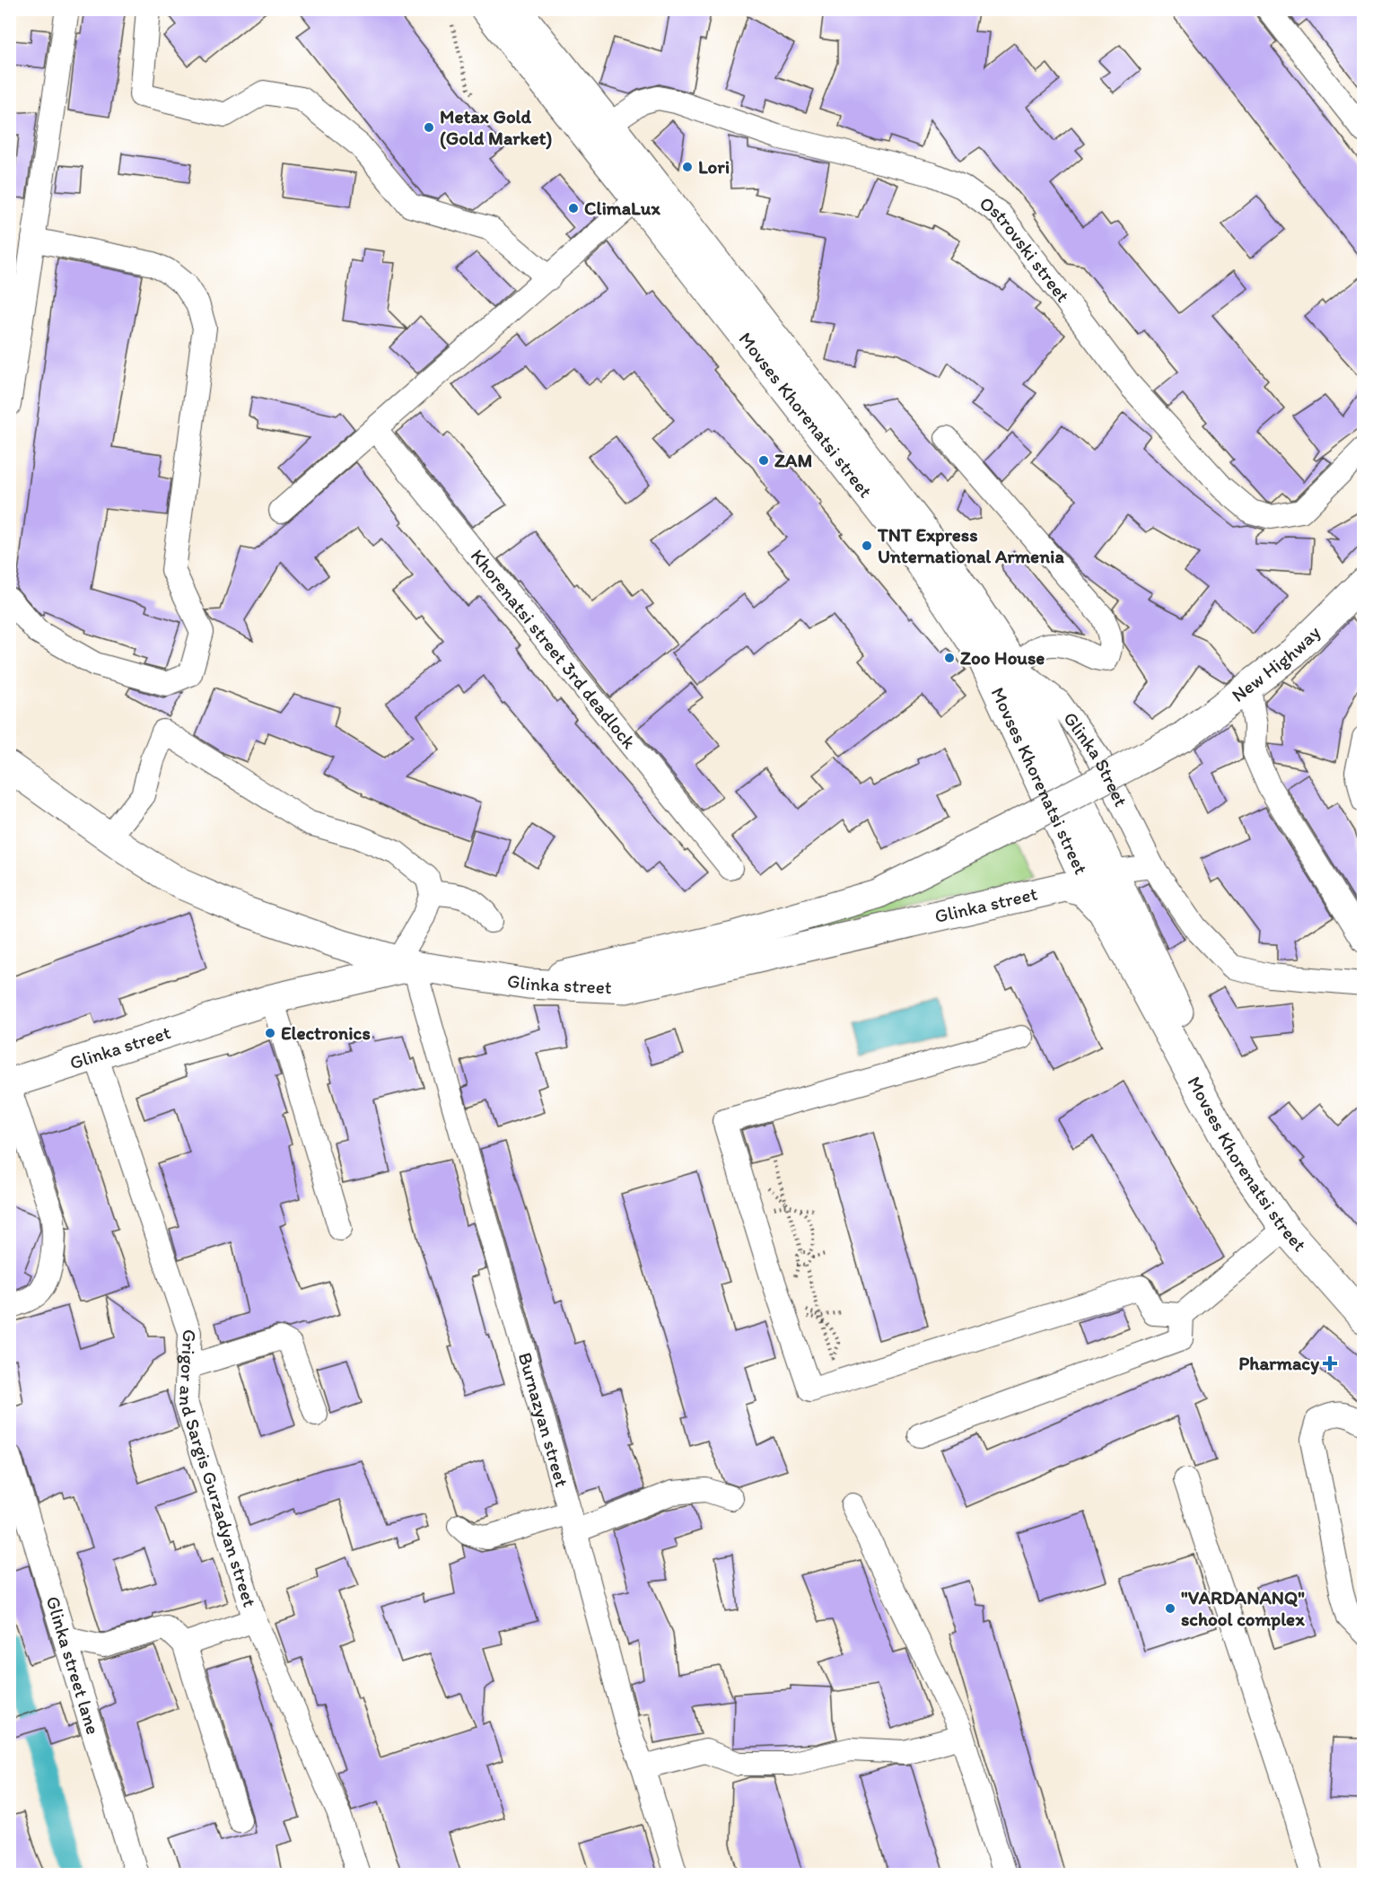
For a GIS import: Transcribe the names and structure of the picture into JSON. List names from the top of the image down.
{
  "streets": {
    "main road": ["Movses Khorenatsi street", "New Highway", "Glinka street"],
    "street": [
      "Ostrovski street",
      "Khorenatsi street 3rd deadlock",
      "Glinka Street",
      "Burnazyan street",
      "Grigor and Sargis Gurzadyan street",
      "Glinka street lane"
    ]
  },
  "crossings": [
    ["Ostrovski street", "Movses Khorenatsi street"],
    ["Movses Khorenatsi street", "Glinka Street"],
    ["Movses Khorenatsi street", "Glinka street"],
    ["New Highway", "Glinka street"],
    ["Glinka street", "Burnazyan street"],
    ["Glinka street", "Grigor and Sargis Gurzadyan street"]
  ],
  "places": {
    "other": [
      "Metax Gold (Gold Market)",
      "Lori",
      "ClimaLux",
      "ZAM",
      "TNT Express Unternational Armenia",
      "Zoo House",
      "Electronics",
      "\"VARDANANQ\" school complex"
    ],
    "health": ["Pharmacy"]
  }
}
